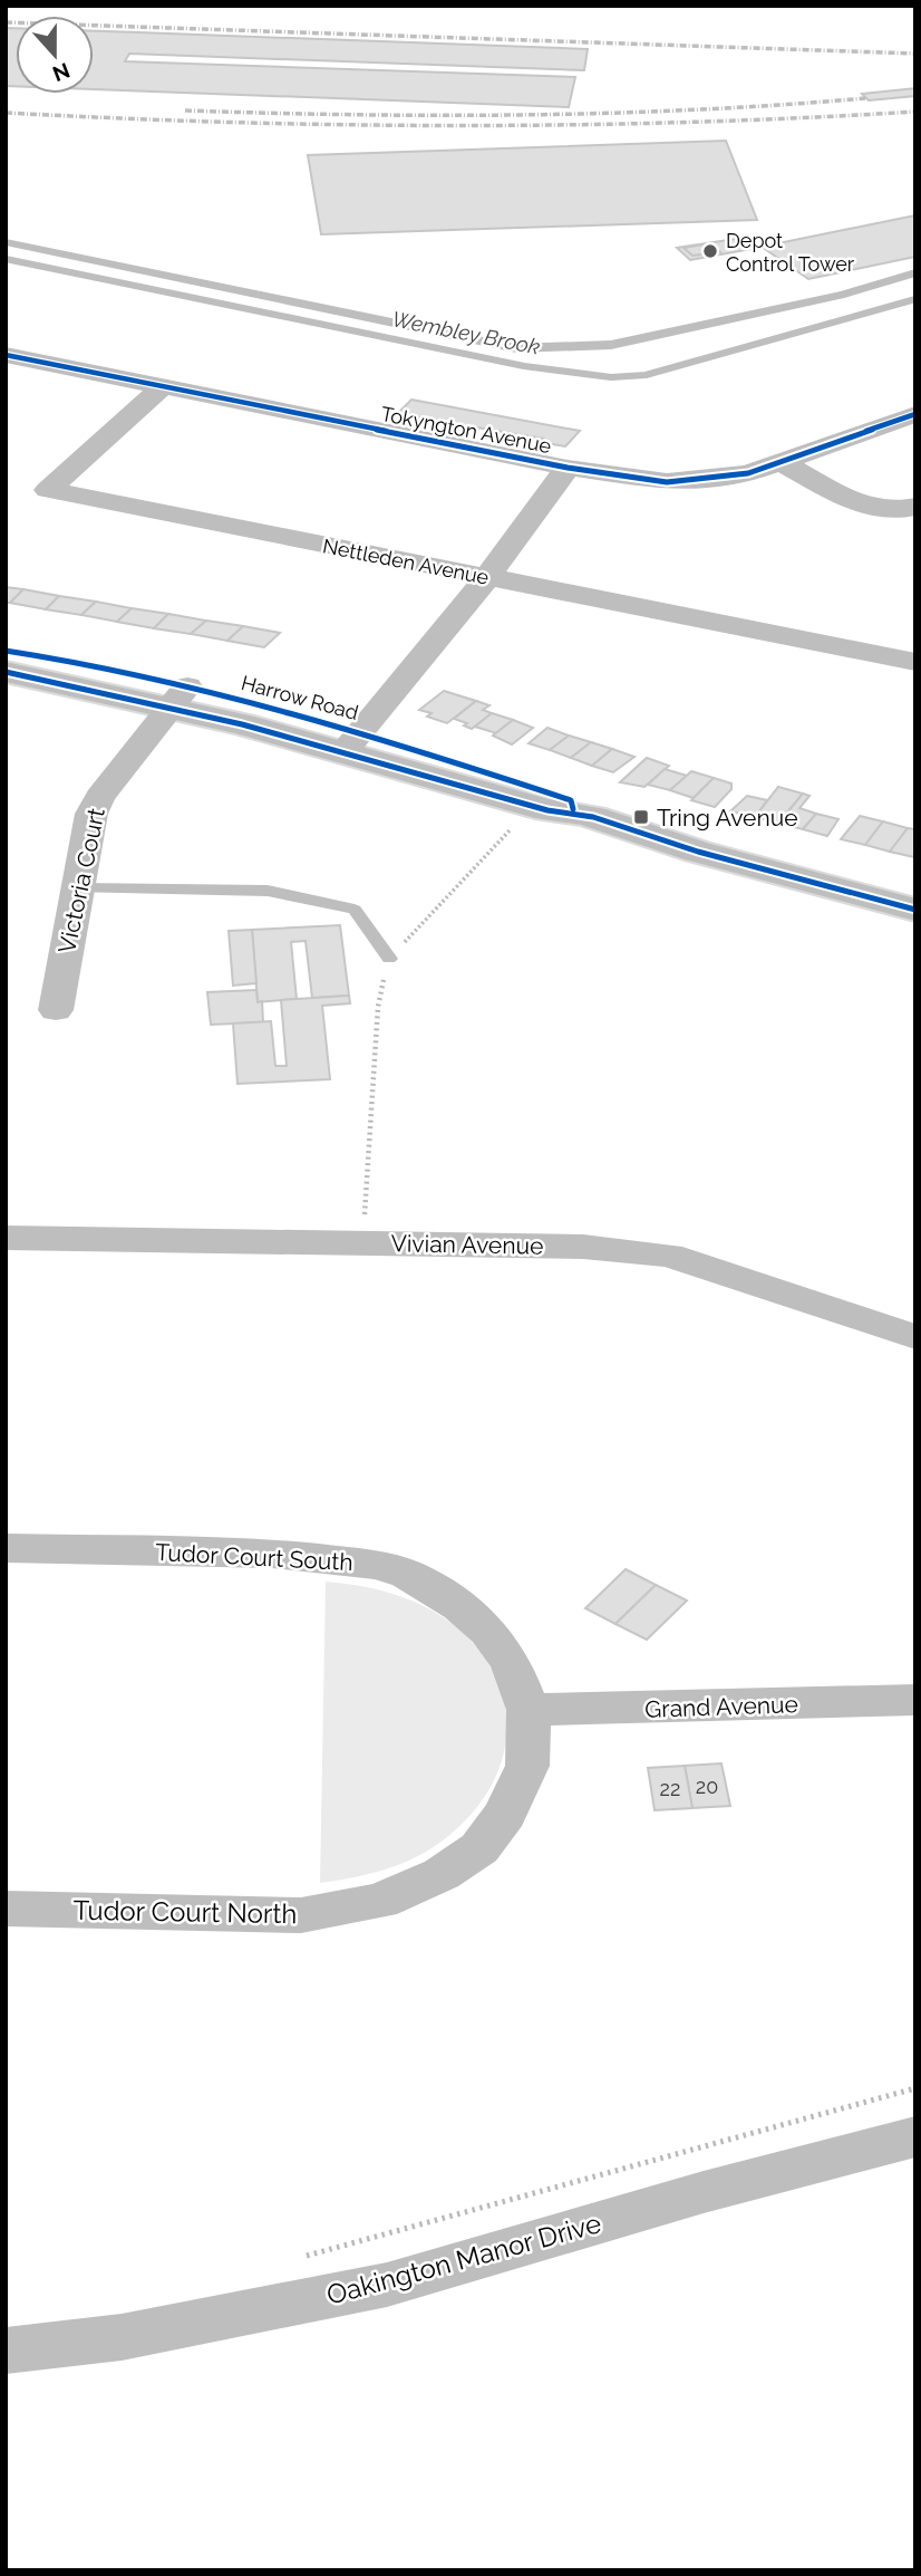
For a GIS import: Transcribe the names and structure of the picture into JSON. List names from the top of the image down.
{
  "streets": {
    "main road": ["Harrow Road"],
    "street": [
      "Tokyngton Avenue",
      "Nettleden Avenue",
      "Victoria Court",
      "Vivian Avenue",
      "Tudor Court South",
      "Grand Avenue",
      "Tudor Court North",
      "Oakington Manor Drive"
    ]
  },
  "crossings": [
    ["Tokyngton Avenue", "Nettleden Avenue"],
    ["Harrow Road", "Victoria Court"],
    ["Tudor Court South", "Grand Avenue"],
    ["Tudor Court South", "Tudor Court North"],
    ["Grand Avenue", "Tudor Court North"]
  ],
  "water": ["Wembley Brook"],
  "places": {
    "other": ["Depot Control Tower"],
    "transit": ["Tring Avenue"]
  },
  "house_numbers": ["20", "22"],
  "north": "bottom"
}
